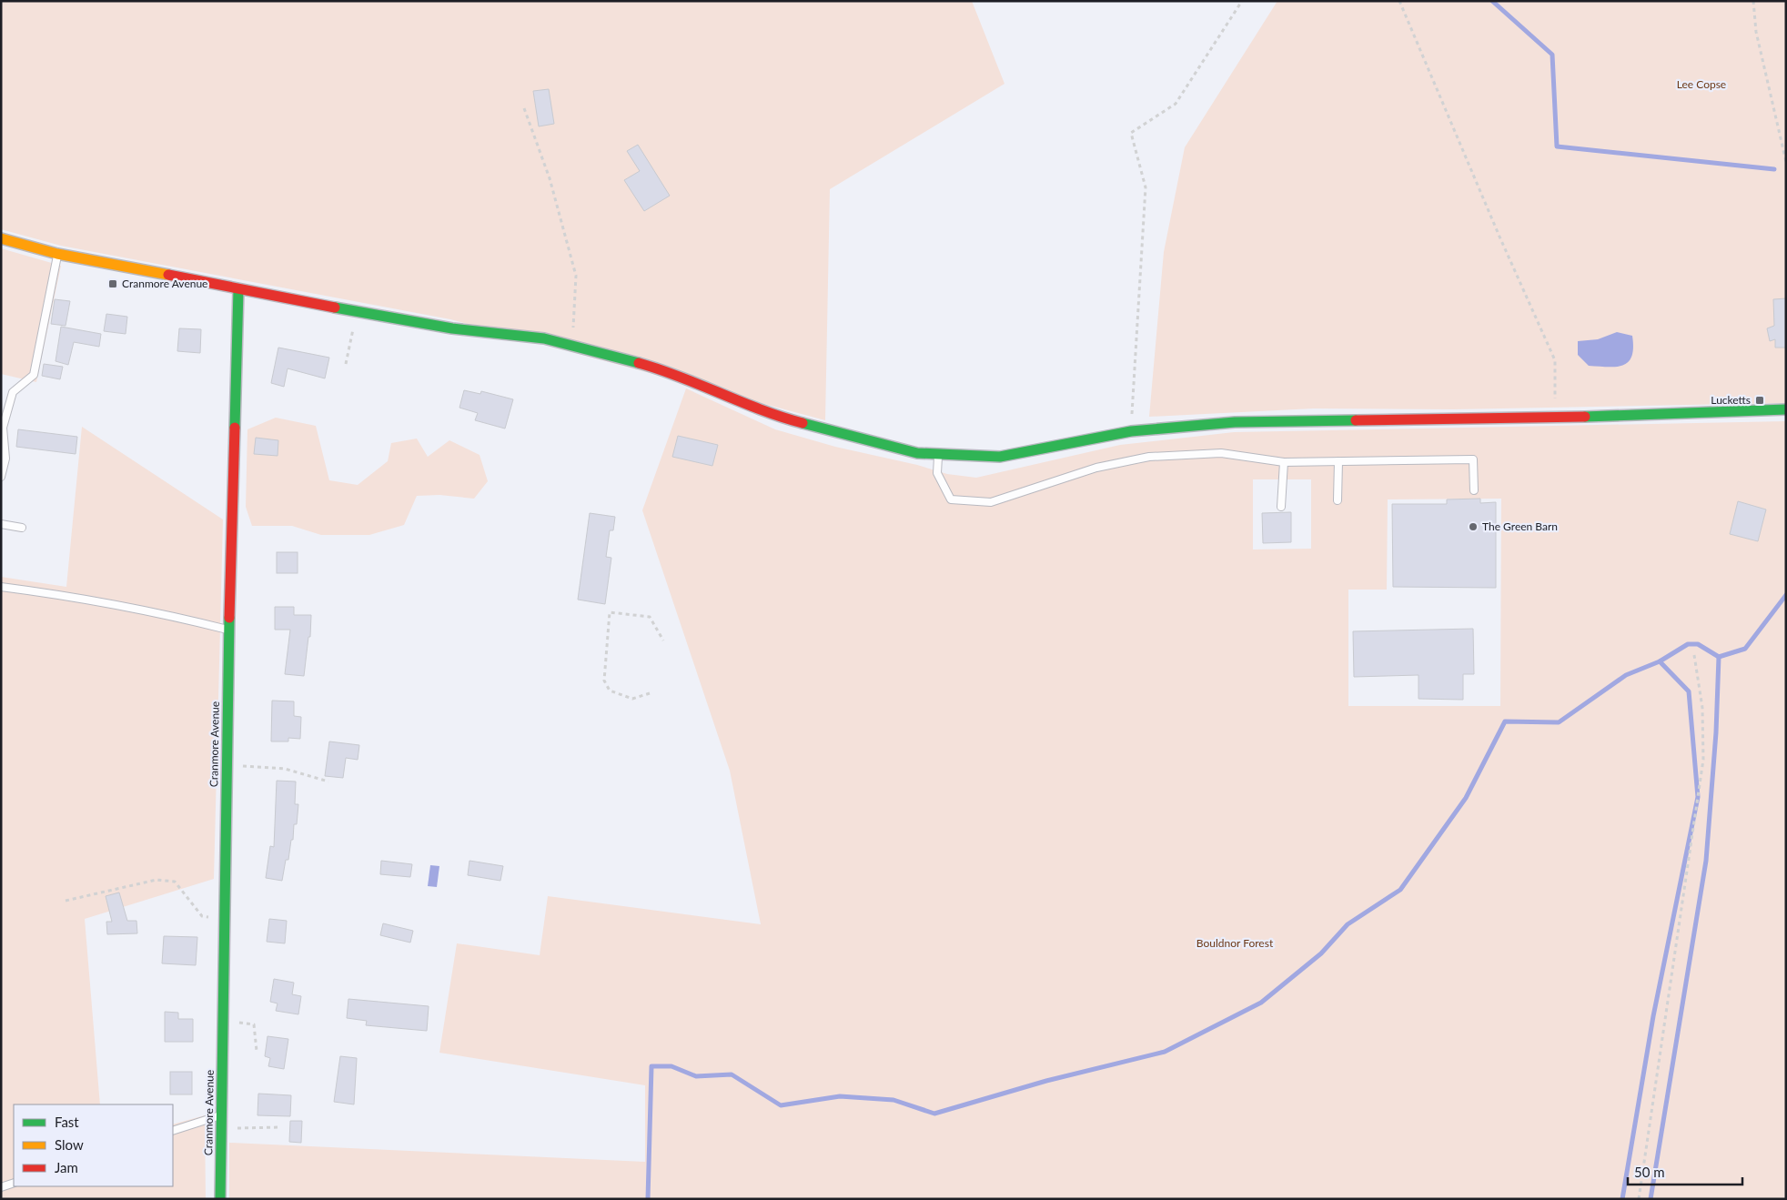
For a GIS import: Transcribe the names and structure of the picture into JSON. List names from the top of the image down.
{
  "streets": {
    "main road": ["Cranmore Avenue"]
  },
  "parks": ["Lee Copse", "Bouldnor Forest"],
  "places": {
    "transit": ["Cranmore Avenue", "Lucketts"],
    "other": ["The Green Barn"]
  },
  "legend": ["Fast", "Slow", "Jam"],
  "scale_bar": "50 m"
}
